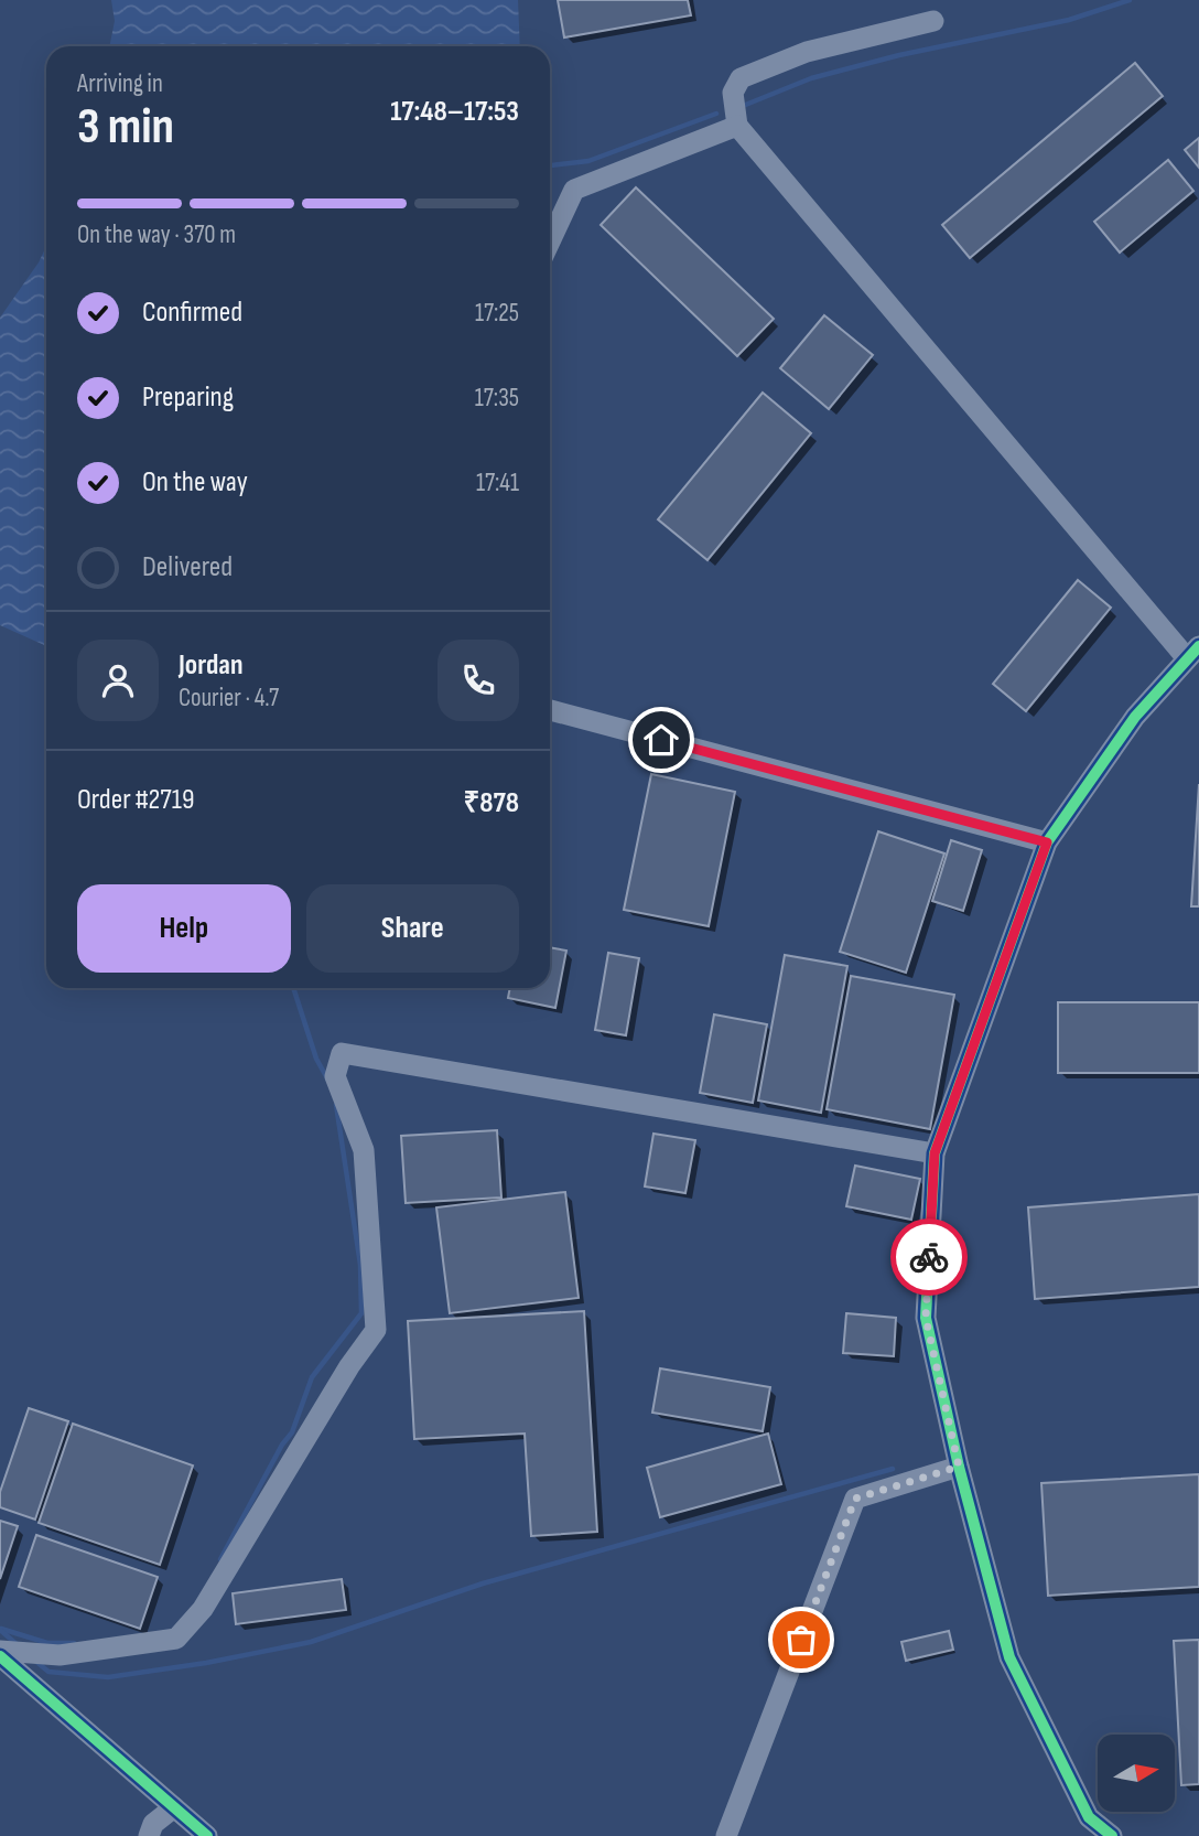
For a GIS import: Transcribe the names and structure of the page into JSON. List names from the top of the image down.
{
  "north": "right",
  "page": {
    "heading": ["3 min", "Arriving in", "17:48–17:53"],
    "panel": [
      "Jordan",
      "Courier · 4.7",
      "Order #2719",
      "₹878"
    ],
    "bar": "On the way · 370 m",
    "list": [
      ["Confirmed", "17:25"],
      ["Preparing", "17:35"],
      ["On the way", "17:41"],
      "Delivered"
    ],
    "buttons": ["Help", "Share"]
  }
}
